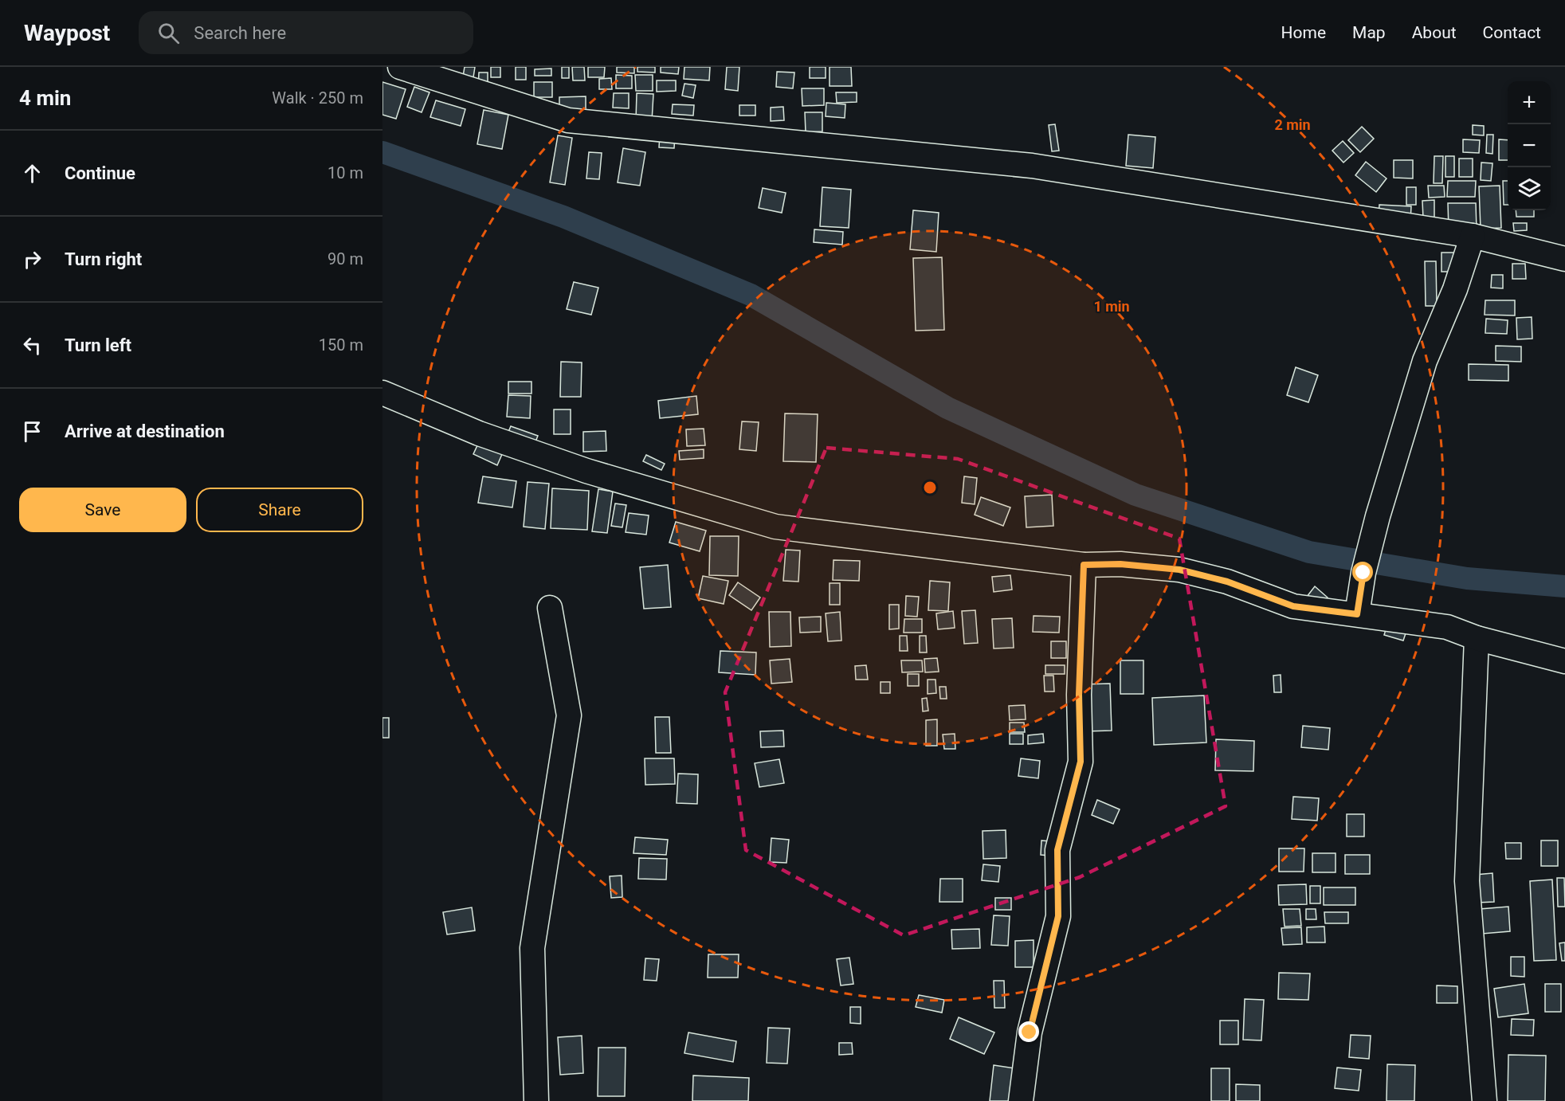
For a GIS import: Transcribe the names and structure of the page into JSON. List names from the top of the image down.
{
  "page": {
    "header": "Waypost",
    "search": "Search here",
    "nav": [
      "Home",
      "Map",
      "About",
      "Contact"
    ],
    "heading": ["4 min", "Walk · 250 m"],
    "map_buttons": ["+", "−"],
    "list": [
      ["Continue", "10 m"],
      ["Turn right", "90 m"],
      ["Turn left", "150 m"],
      "Arrive at destination"
    ],
    "buttons": ["Save", "Share"]
  },
  "rings": ["2 min", "1 min"]
}
